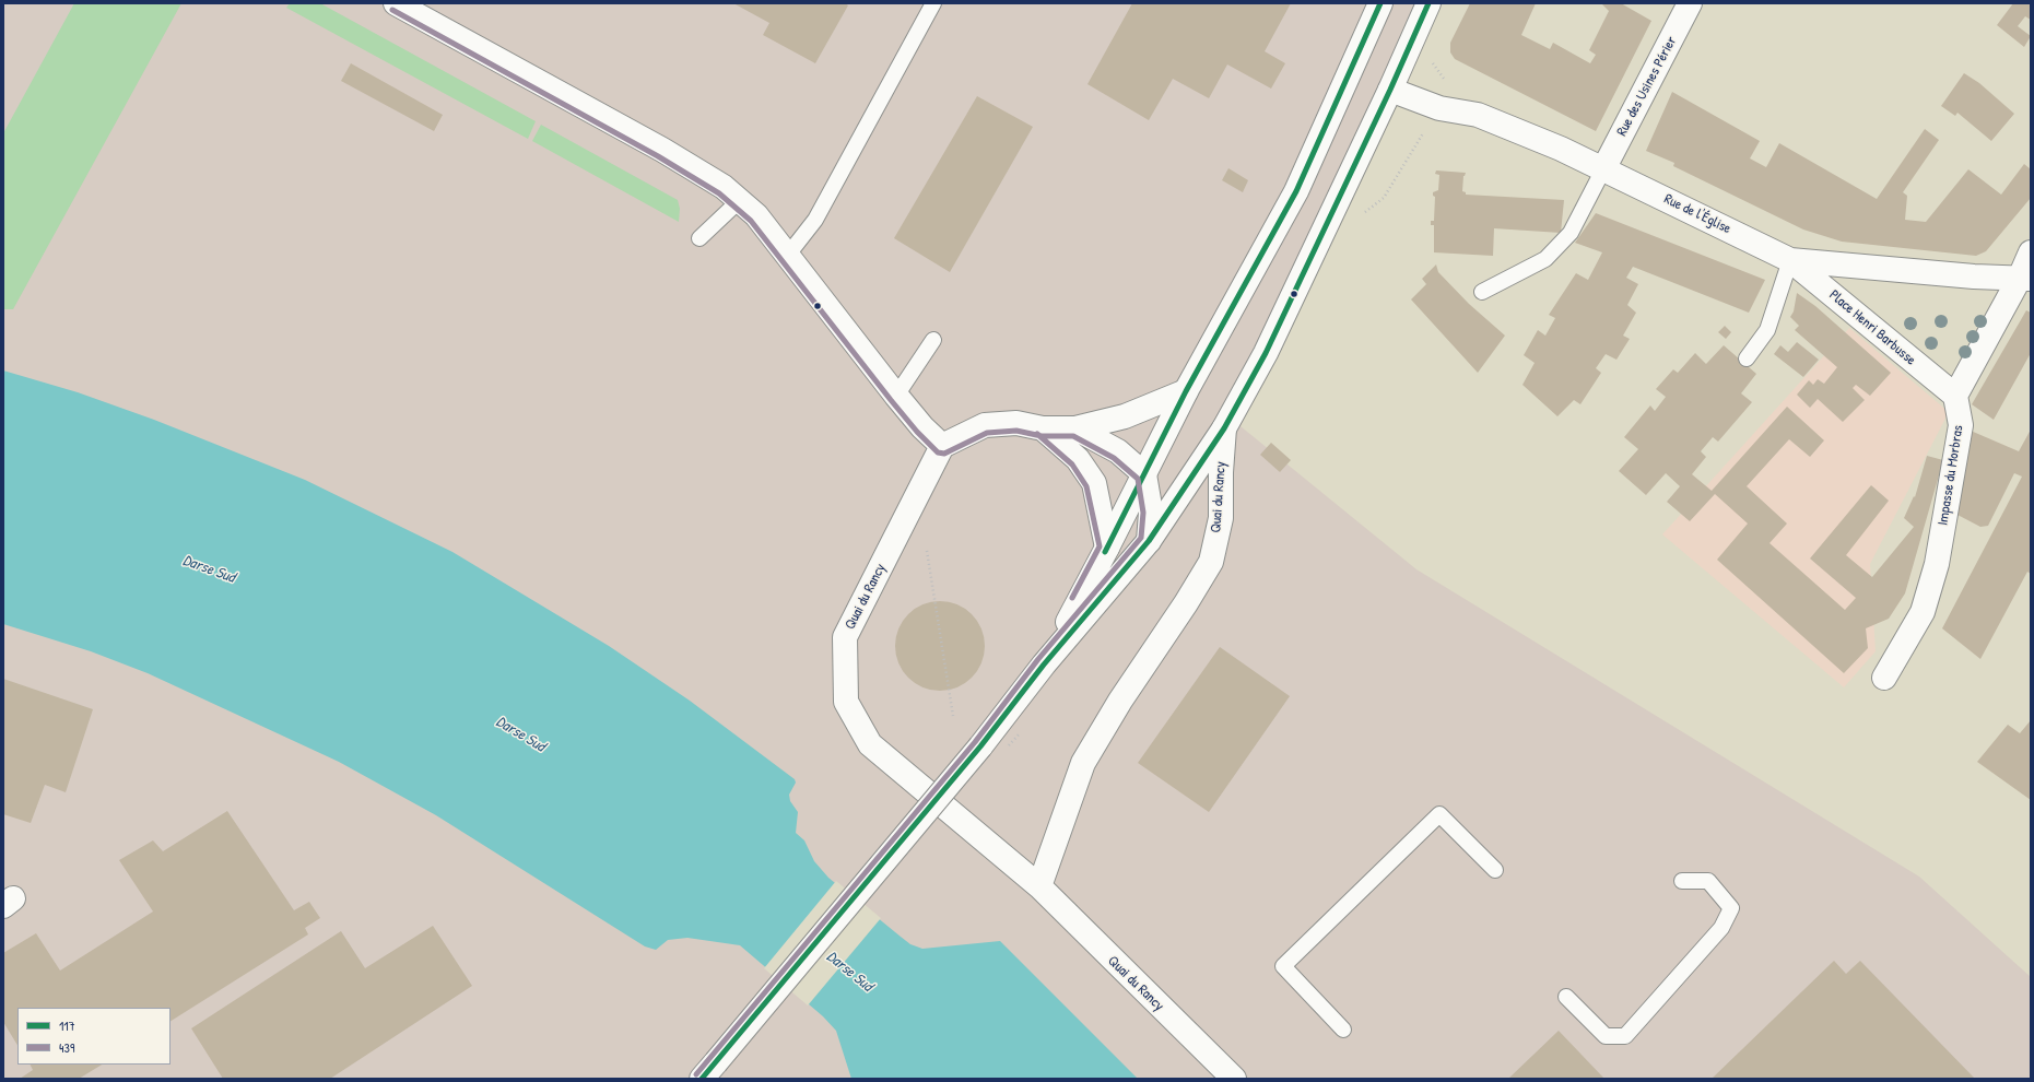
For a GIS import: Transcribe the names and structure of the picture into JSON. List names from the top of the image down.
{
  "streets": {
    "street": [
      "Rue des Usines Périer",
      "Rue de l'Église",
      "Place Henri Barbusse",
      "Impasse du Morbras",
      "Quai du Rancy"
    ]
  },
  "crossings": [
    ["Rue des Usines Périer", "Rue de l'Église"],
    ["Rue de l'Église", "Place Henri Barbusse"],
    ["Place Henri Barbusse", "Impasse du Morbras"]
  ],
  "water": ["Darse Sud"],
  "lines": ["transit line 117", "transit line 439"],
  "legend": ["117", "439"]
}
